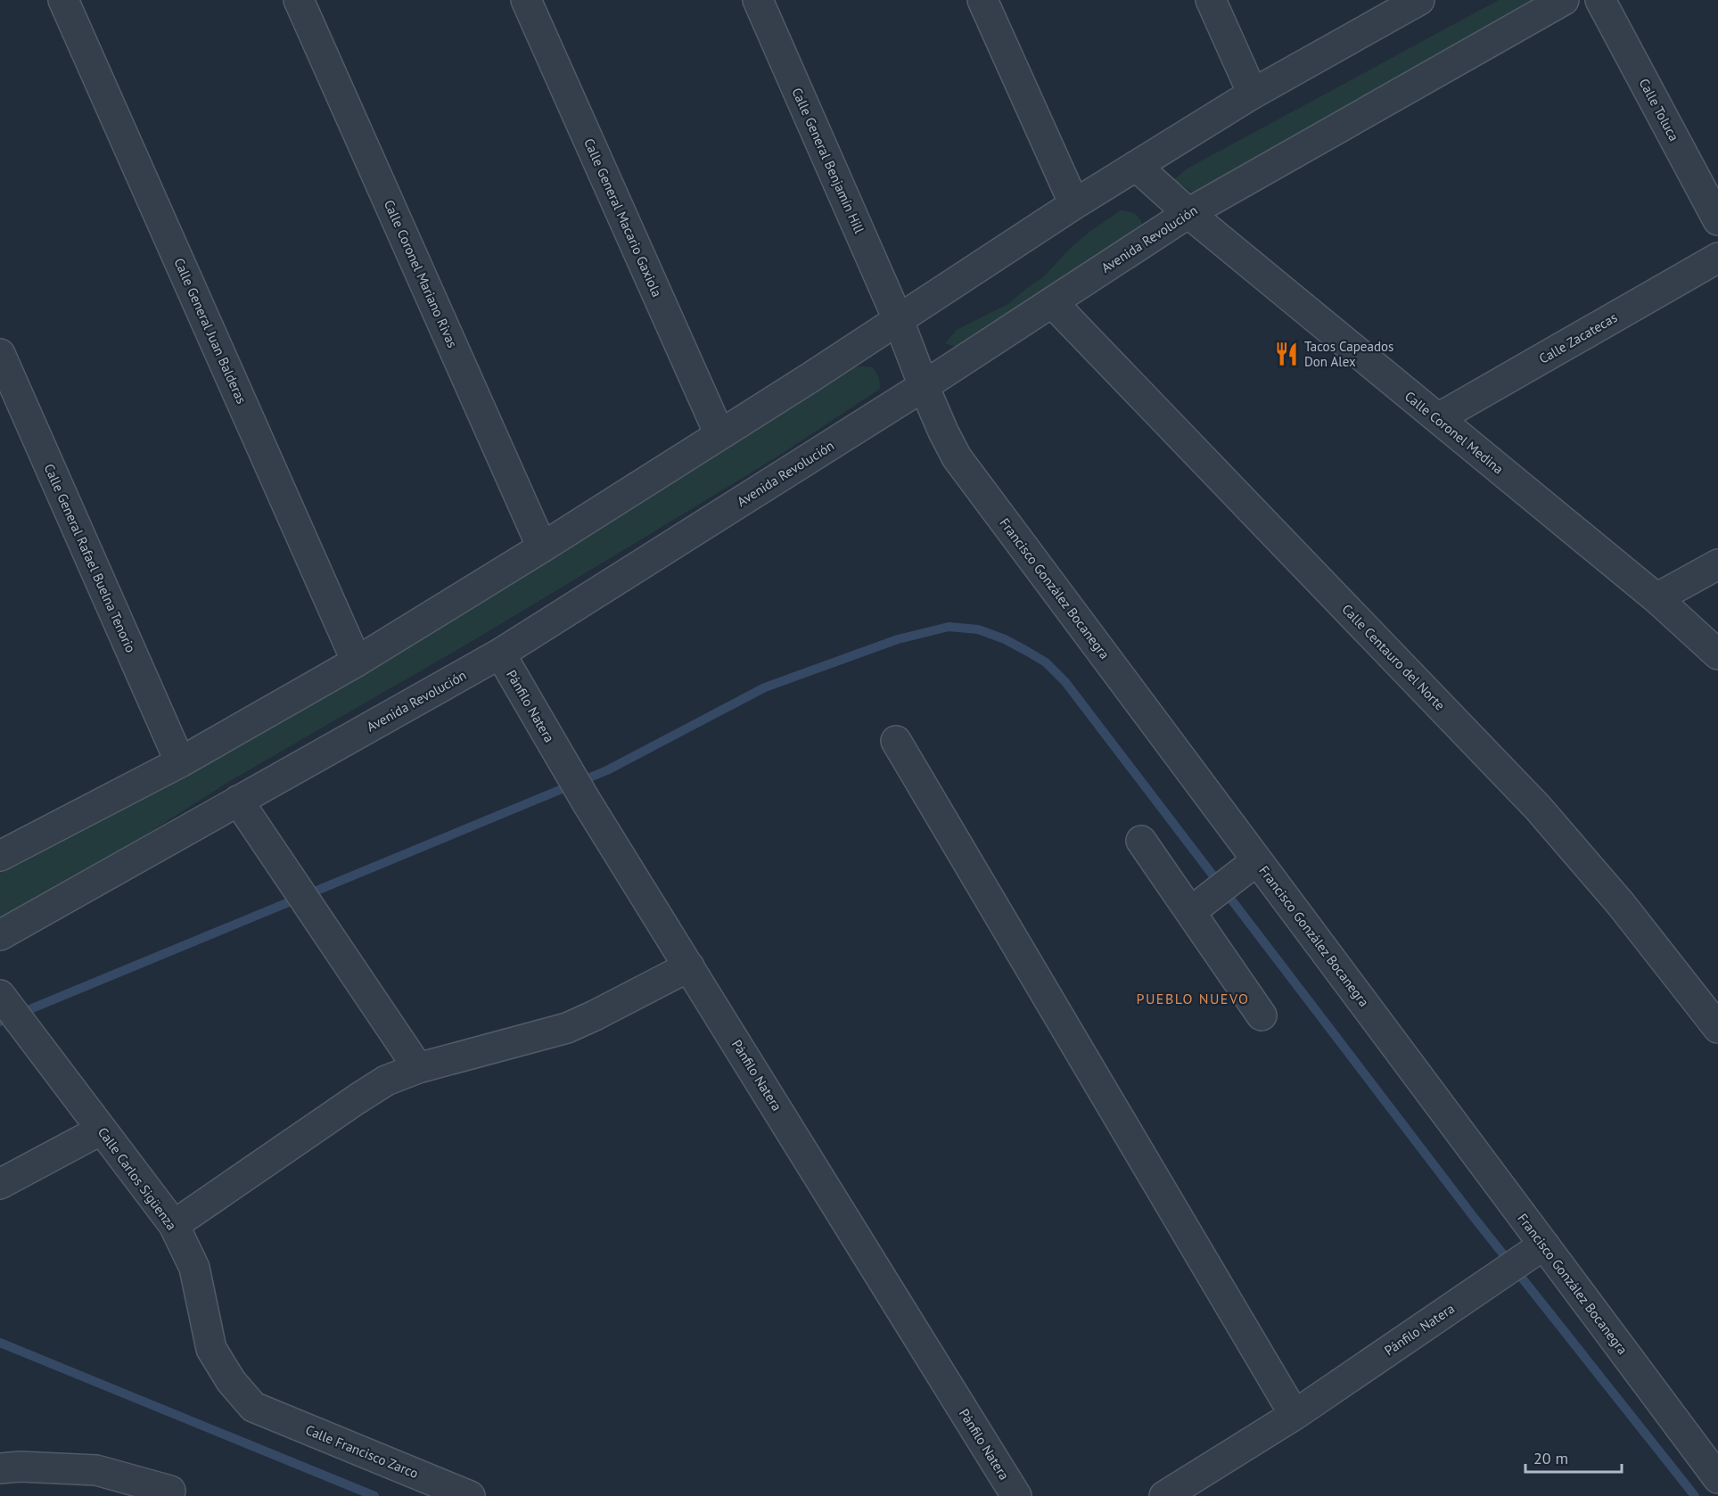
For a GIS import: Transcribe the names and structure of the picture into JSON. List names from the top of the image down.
{
  "streets": {
    "street": [
      "Calle Toluca",
      "Calle General Benjamín Hill",
      "Calle General Macario Gaxiola",
      "Avenida Revolución",
      "Calle Coronel Mariano Rivas",
      "Calle General Juan Balderas",
      "Calle Zacatecas",
      "Calle Coronel Medina",
      "Calle General Rafael Buelna Tenorio",
      "Francisco González Bocanegra",
      "Calle Centauro del Norte",
      "Pánfilo Natera",
      "Calle Carlos Sigüenza",
      "Calle Francisco Zarco"
    ]
  },
  "crossings": [
    ["Calle General Benjamín Hill", "Avenida Revolución"],
    ["Calle General Benjamín Hill", "Francisco González Bocanegra"],
    ["Avenida Revolución", "Calle Coronel Medina"],
    ["Avenida Revolución", "Francisco González Bocanegra"],
    ["Avenida Revolución", "Calle Centauro del Norte"],
    ["Avenida Revolución", "Pánfilo Natera"],
    ["Calle Zacatecas", "Calle Coronel Medina"],
    ["Francisco González Bocanegra", "Pánfilo Natera"],
    ["Calle Carlos Sigüenza", "Calle Francisco Zarco"]
  ],
  "districts": ["PUEBLO NUEVO"],
  "places": {
    "restaurant": ["Tacos Capeados Don Alex"]
  },
  "scale_bar": "20 m"
}
